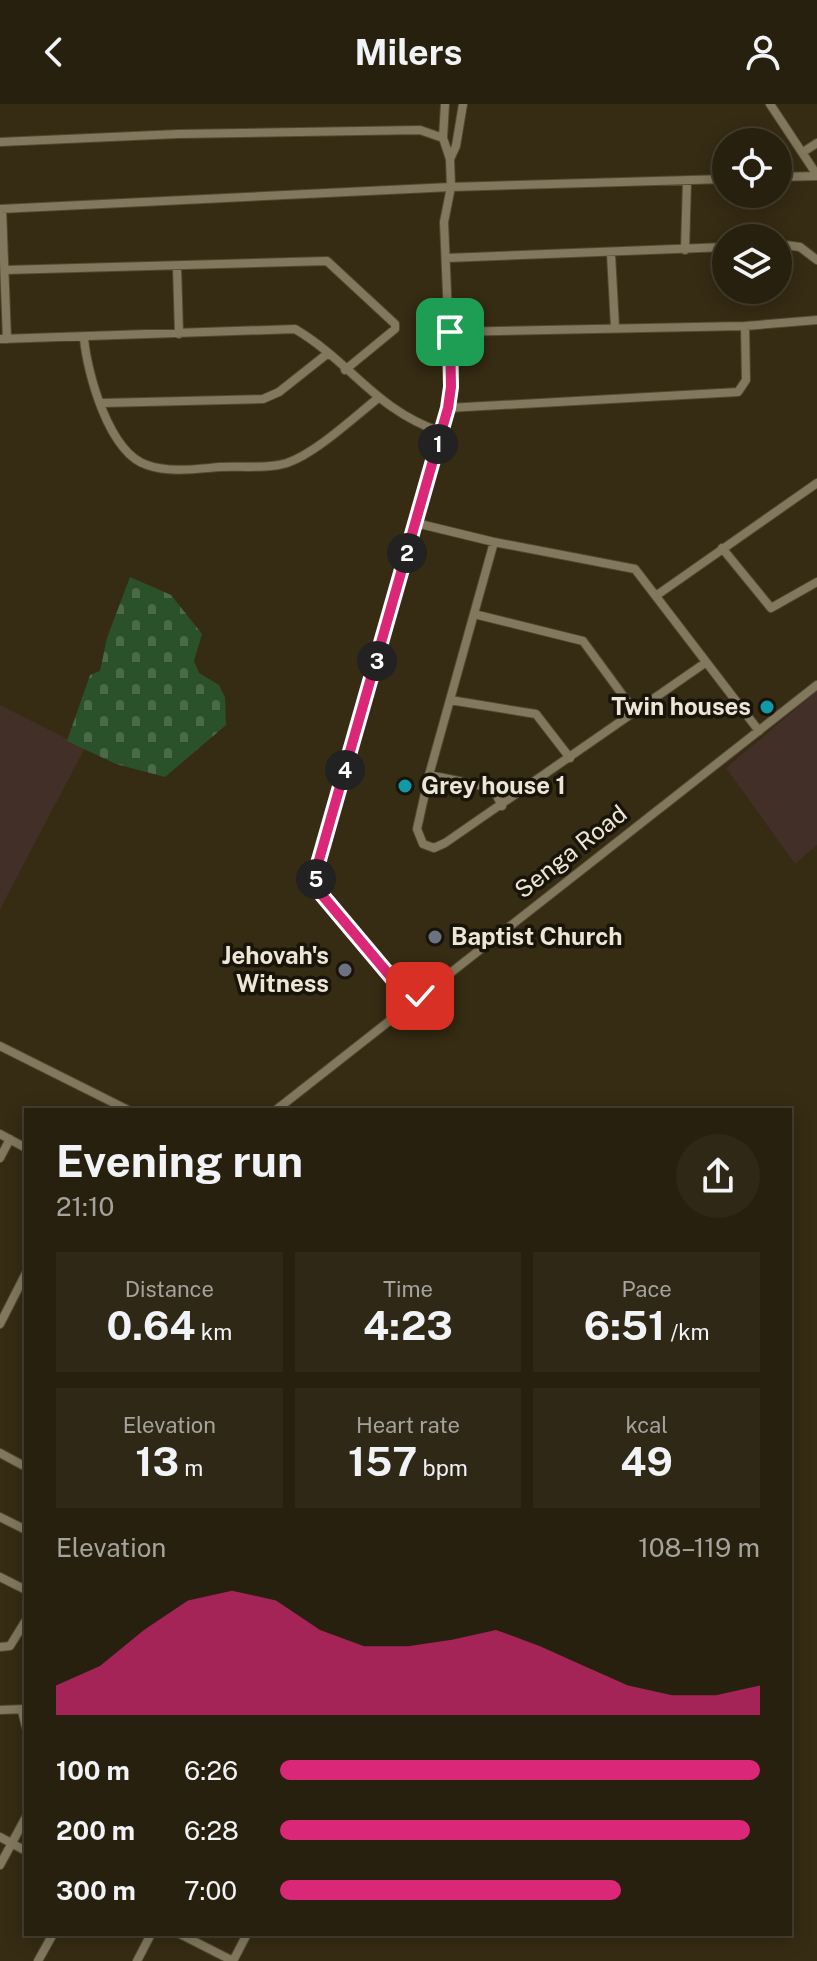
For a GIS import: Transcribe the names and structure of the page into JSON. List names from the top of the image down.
{
  "streets": {
    "street": ["Senga Road"]
  },
  "places": [
    "Twin houses",
    "Grey house 1",
    "Baptist Church",
    "Jehovah's Witness"
  ],
  "page": {
    "header": "Milers",
    "pins": [
      "1",
      "2",
      "3",
      "4",
      "5"
    ],
    "heading": ["Evening run", "21:10"],
    "stats": [
      ["Distance", "0.64 km"],
      ["Time", "4:23"],
      ["Pace", "6:51 /km"],
      ["Elevation", "13 m"],
      ["Heart rate", "157 bpm"],
      ["kcal", "49"]
    ],
    "chart": ["Elevation", "108–119 m"],
    "list": [
      {
        "name": "100 m",
        "note": "6:26"
      },
      {
        "name": "200 m",
        "note": "6:28"
      },
      {
        "name": "300 m",
        "note": "7:00"
      }
    ]
  }
}
